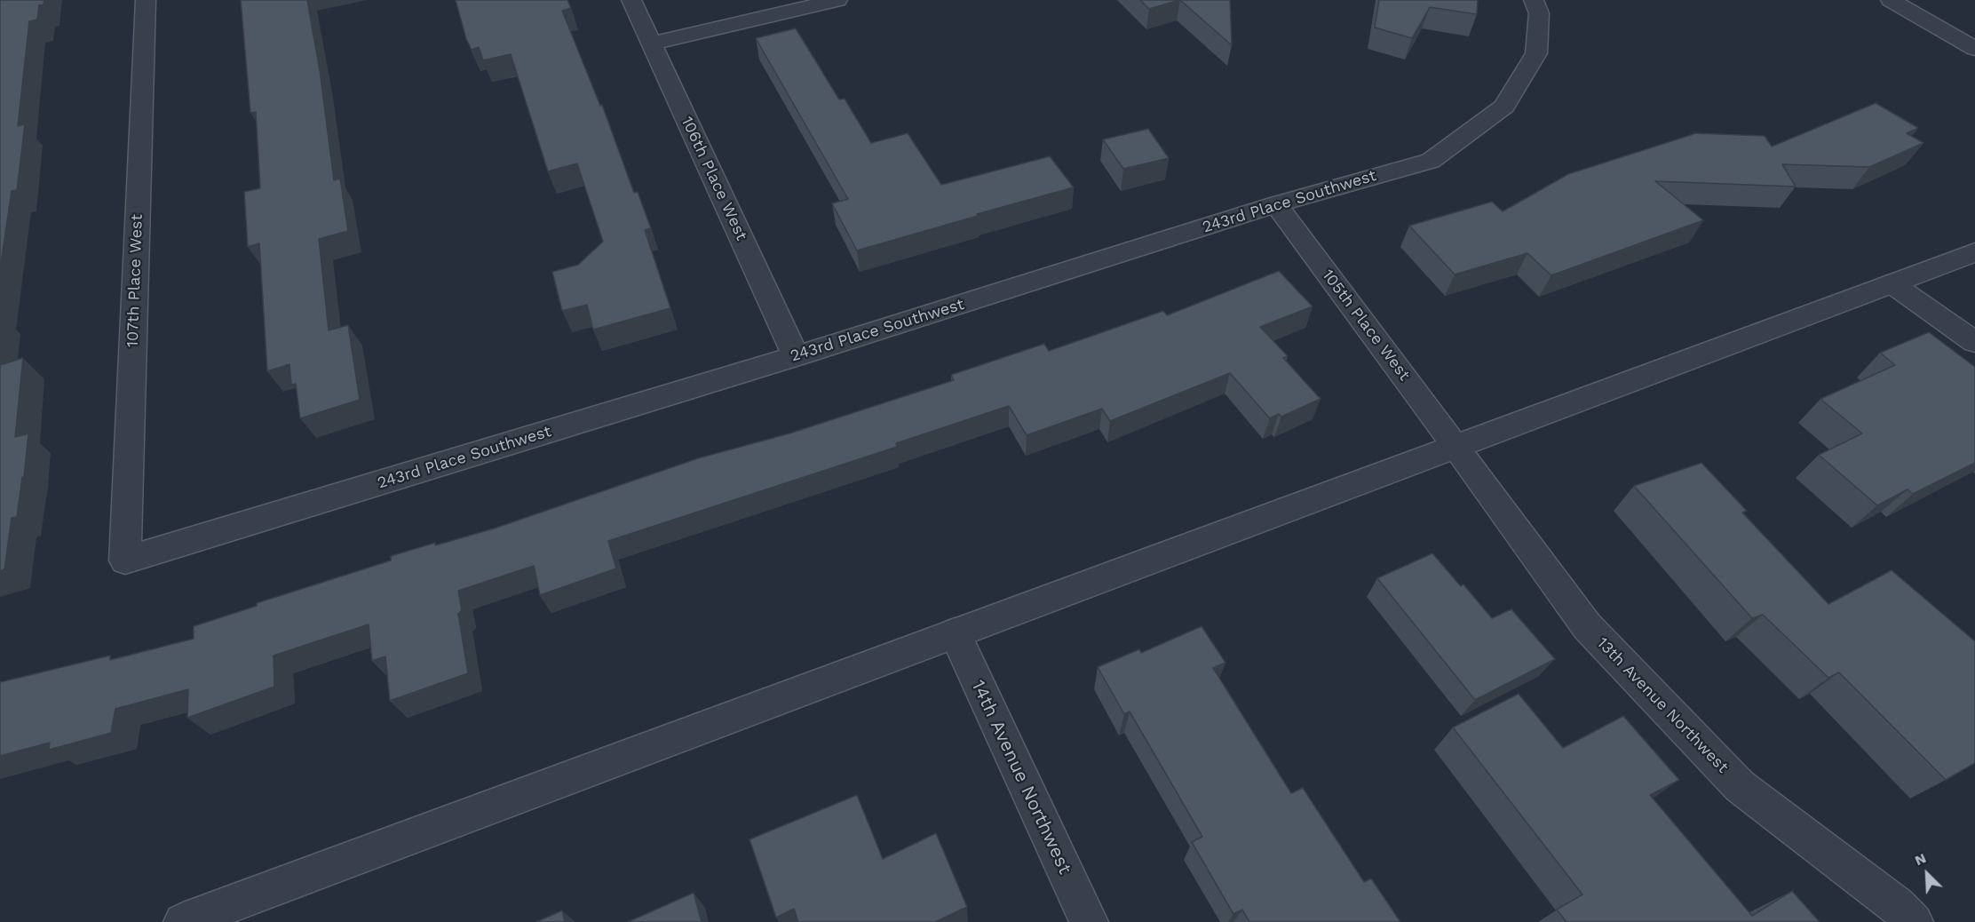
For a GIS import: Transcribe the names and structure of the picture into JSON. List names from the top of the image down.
{
  "streets": {
    "street": [
      "106th Place West",
      "243rd Place Southwest",
      "107th Place West",
      "105th Place West",
      "13th Avenue Northwest",
      "14th Avenue Northwest"
    ]
  },
  "crossings": [
    ["106th Place West", "243rd Place Southwest"],
    ["243rd Place Southwest", "107th Place West"],
    ["243rd Place Southwest", "105th Place West"],
    ["105th Place West", "13th Avenue Northwest"]
  ],
  "north": "top left"
}
